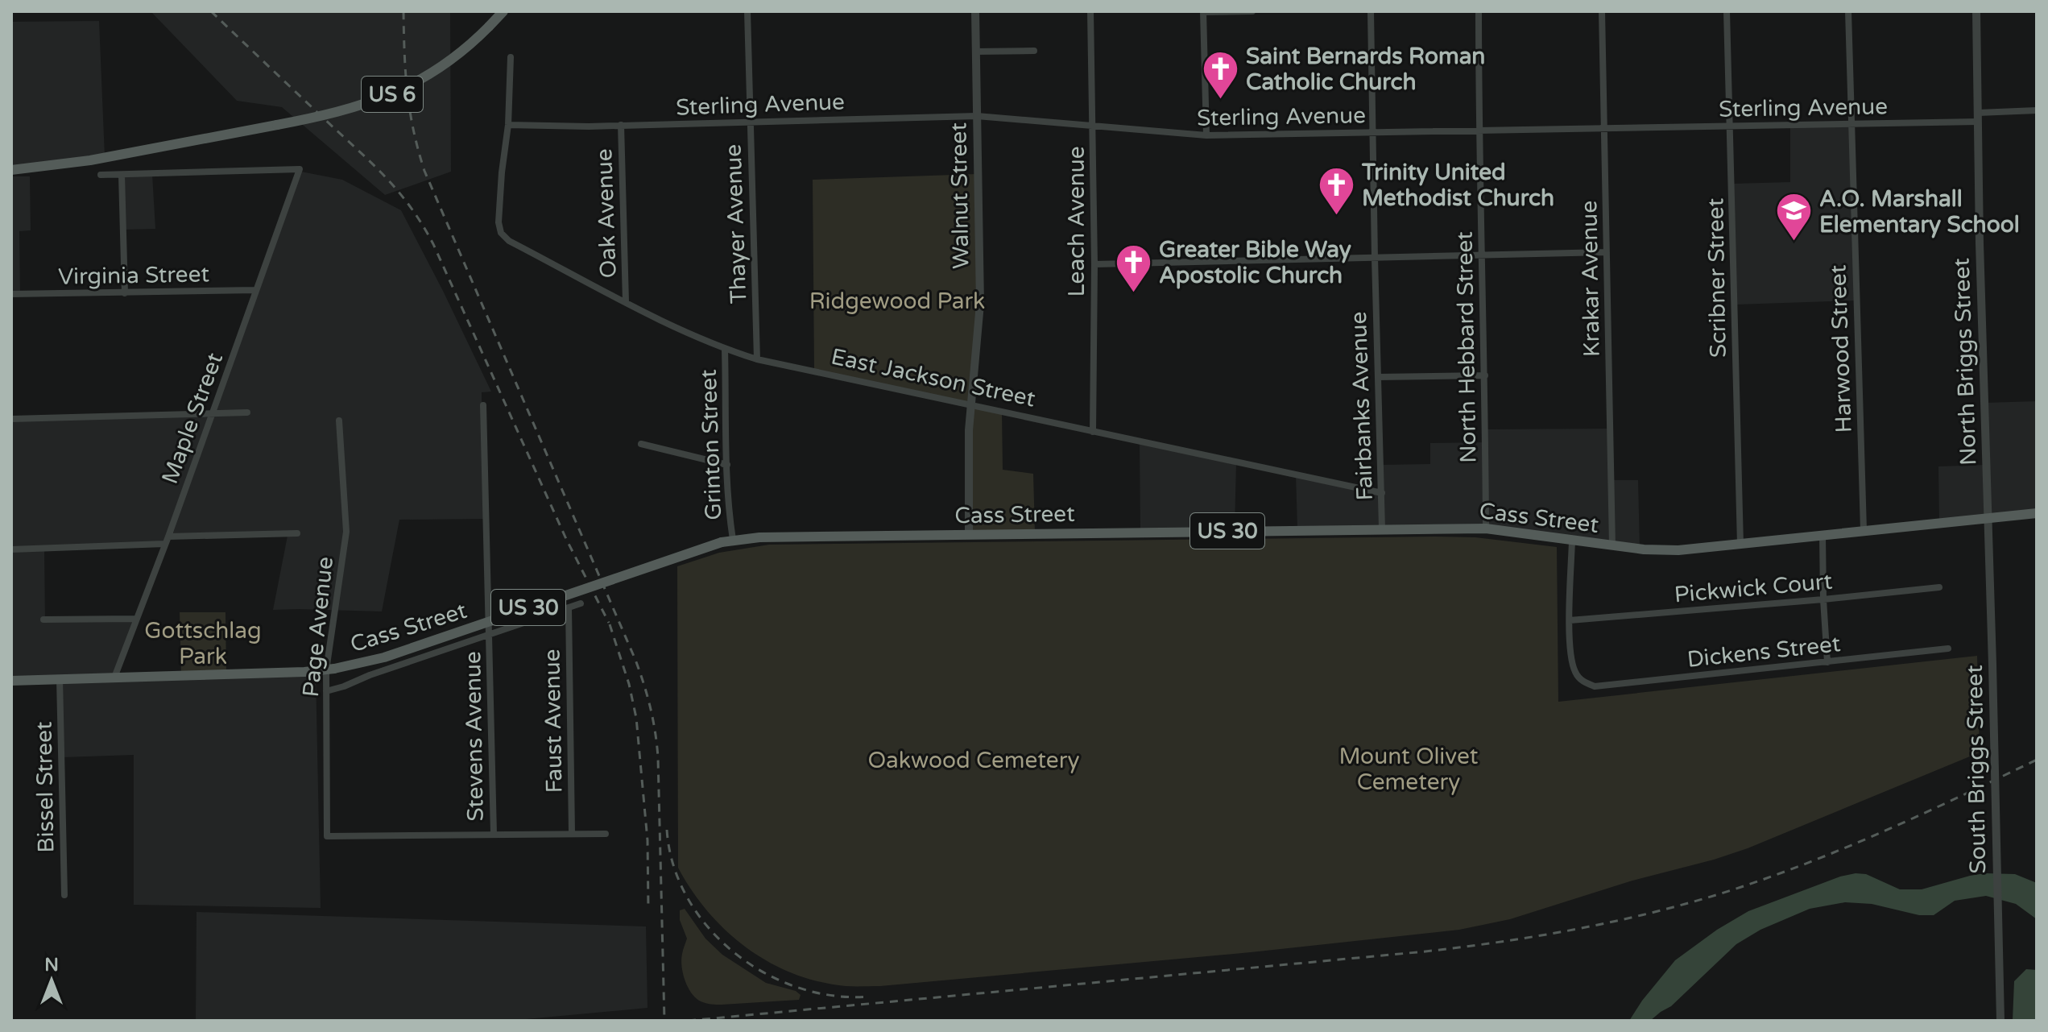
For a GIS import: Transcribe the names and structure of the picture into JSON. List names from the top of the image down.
{
  "streets": {
    "main road": ["US 6", "Cass Street", "US 30"],
    "street": [
      "Sterling Avenue",
      "Walnut Street",
      "Oak Avenue",
      "Leach Avenue",
      "Thayer Avenue",
      "Virginia Street",
      "Scribner Street",
      "Krakar Avenue",
      "North Hebbard Street",
      "Harwood Street",
      "North Briggs Street",
      "East Jackson Street",
      "Fairbanks Avenue",
      "Maple Street",
      "Grinton Street",
      "Pickwick Court",
      "Page Avenue",
      "Dickens Street",
      "Faust Avenue",
      "Stevens Avenue",
      "South Briggs Street",
      "Bissel Street"
    ]
  },
  "crossings": [
    ["Sterling Avenue", "Walnut Street"],
    ["Sterling Avenue", "Oak Avenue"],
    ["Sterling Avenue", "Leach Avenue"],
    ["Sterling Avenue", "Thayer Avenue"],
    ["Sterling Avenue", "Scribner Street"],
    ["Sterling Avenue", "Krakar Avenue"],
    ["Sterling Avenue", "North Hebbard Street"],
    ["Sterling Avenue", "Harwood Street"],
    ["Sterling Avenue", "North Briggs Street"],
    ["Sterling Avenue", "East Jackson Street"],
    ["Sterling Avenue", "Fairbanks Avenue"],
    ["Walnut Street", "East Jackson Street"],
    ["Walnut Street", "Cass Street"],
    ["Oak Avenue", "East Jackson Street"],
    ["Leach Avenue", "East Jackson Street"],
    ["Thayer Avenue", "East Jackson Street"],
    ["Virginia Street", "Maple Street"],
    ["Scribner Street", "Cass Street"],
    ["Krakar Avenue", "Cass Street"],
    ["North Hebbard Street", "Cass Street"],
    ["Harwood Street", "Cass Street"],
    ["North Briggs Street", "Cass Street"],
    ["North Briggs Street", "South Briggs Street"],
    ["East Jackson Street", "Fairbanks Avenue"],
    ["East Jackson Street", "Grinton Street"],
    ["Fairbanks Avenue", "Cass Street"],
    ["Maple Street", "Cass Street"],
    ["Grinton Street", "Cass Street"],
    ["Cass Street", "Page Avenue"],
    ["Cass Street", "South Briggs Street"],
    ["Cass Street", "Bissel Street"],
    ["Pickwick Court", "Dickens Street"],
    ["Page Avenue", "Stevens Avenue"]
  ],
  "parks": [
    "Ridgewood Park",
    "Gottschlag Park",
    "Mount Olivet Cemetery",
    "Oakwood Cemetery"
  ],
  "places": {
    "church": ["Saint Bernards Roman Catholic Church", "Trinity United Methodist Church", "Greater Bible Way Apostolic Church"],
    "school or university": ["A.O. Marshall Elementary School"]
  },
  "north": "top"
}
